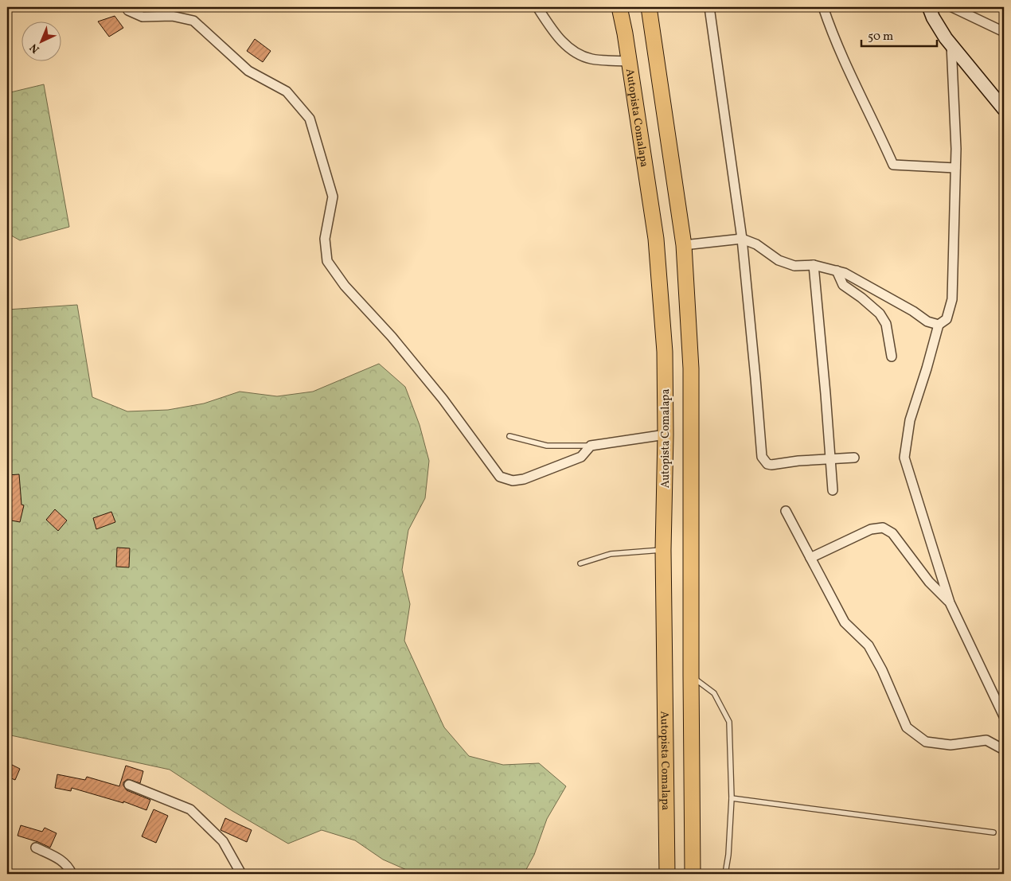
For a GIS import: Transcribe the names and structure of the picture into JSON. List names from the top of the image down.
{
  "streets": {
    "highway": ["Autopista Comalapa"]
  },
  "scale_bar": "50 m",
  "north": "bottom left"
}
